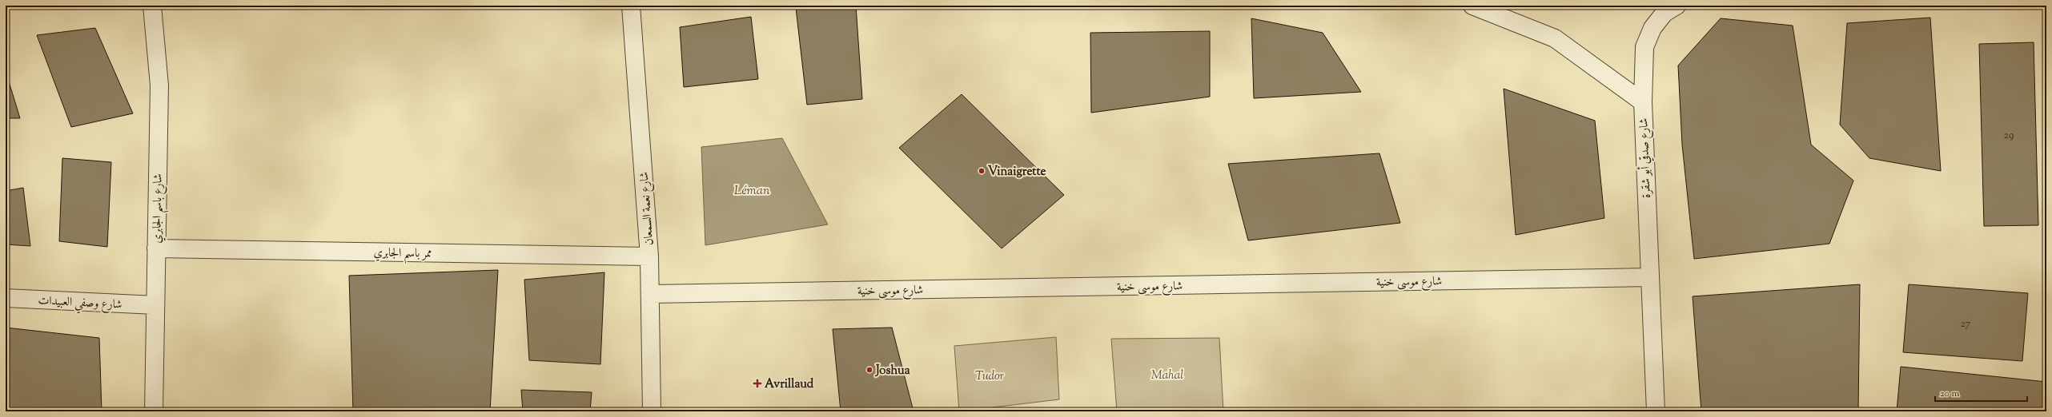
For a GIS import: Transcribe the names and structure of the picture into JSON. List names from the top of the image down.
{
  "streets": {
    "street": [
      "شارع صدقي أبو شقرة",
      "شارع باسم الجابري",
      "شارع نعمة السمعان",
      "ممر باسم الجابري",
      "شارع موسى خنية",
      "شارع وصفي العبيدات"
    ]
  },
  "crossings": [
    ["شارع صدقي أبو شقرة", "شارع موسى خنية"],
    ["شارع باسم الجابري", "ممر باسم الجابري"],
    ["شارع باسم الجابري", "شارع وصفي العبيدات"],
    ["شارع نعمة السمعان", "ممر باسم الجابري"],
    ["شارع نعمة السمعان", "شارع موسى خنية"]
  ],
  "water": ["Léman"],
  "parks": ["Mahal", "Tudor"],
  "places": {
    "other": ["Vinaigrette", "Joshua"],
    "health": ["Avrillaud"]
  },
  "house_numbers": ["29", "27"],
  "scale_bar": "20 m"
}
